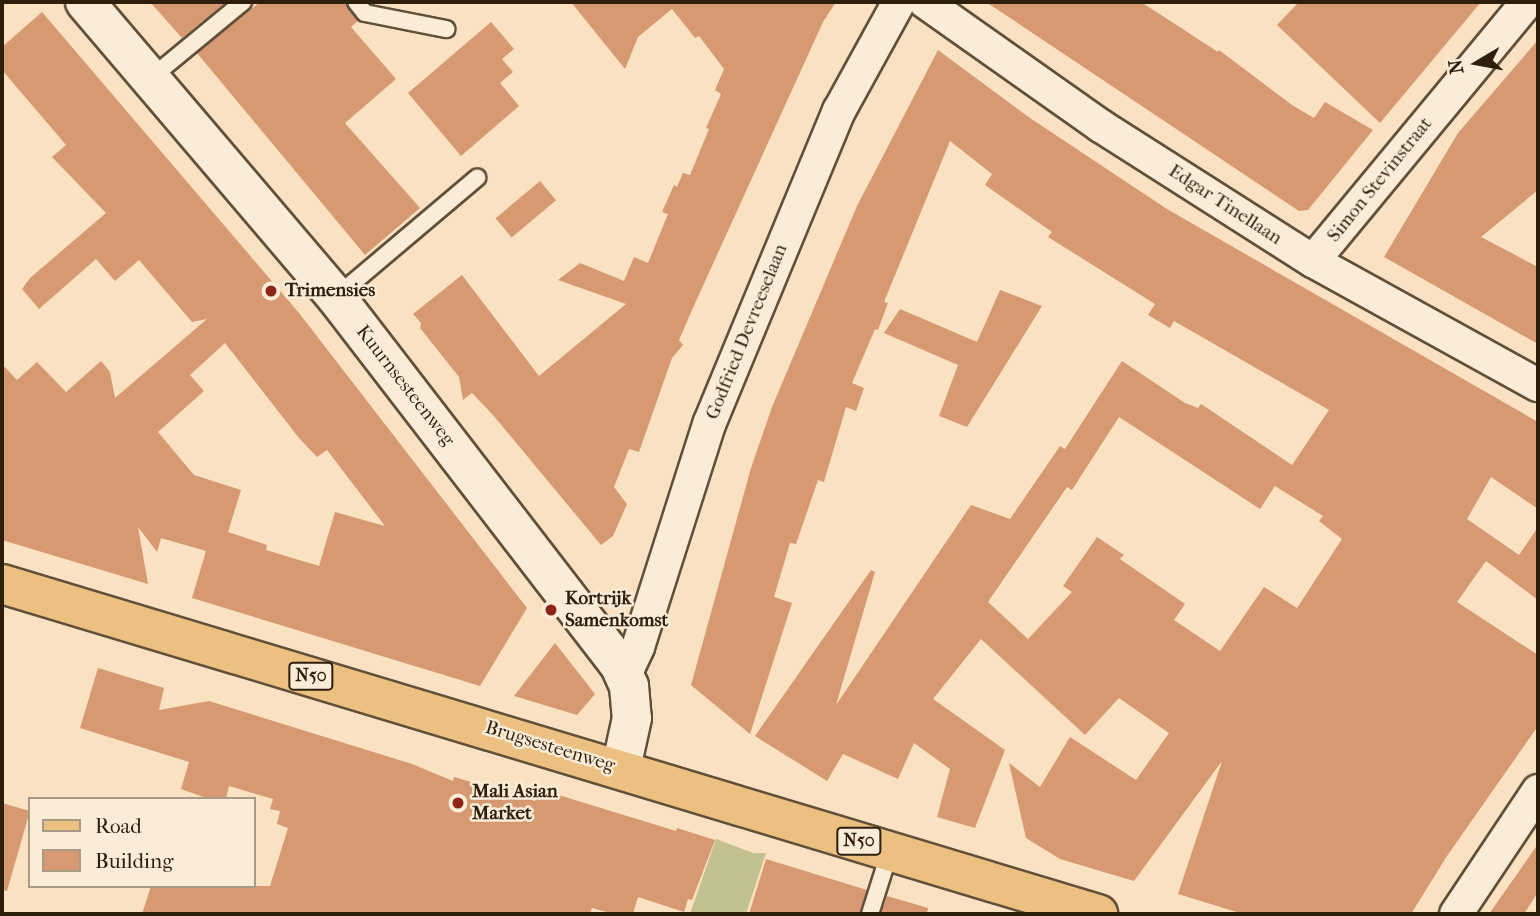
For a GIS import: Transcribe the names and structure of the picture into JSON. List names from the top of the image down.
{
  "streets": {
    "main road": ["N50", "Brugsesteenweg"],
    "street": [
      "Simon Stevinstraat",
      "Edgar Tinellaan",
      "Godfried Devreeselaan",
      "Kuurnsesteenweg"
    ]
  },
  "crossings": [
    ["Simon Stevinstraat", "Edgar Tinellaan"],
    ["Godfried Devreeselaan", "Kuurnsesteenweg"],
    ["Kuurnsesteenweg", "Brugsesteenweg"]
  ],
  "places": ["Trimensies", "Kortrijk Samenkomst", "Mali Asian Market"],
  "legend": ["Road", "Building"],
  "north": "left"
}
